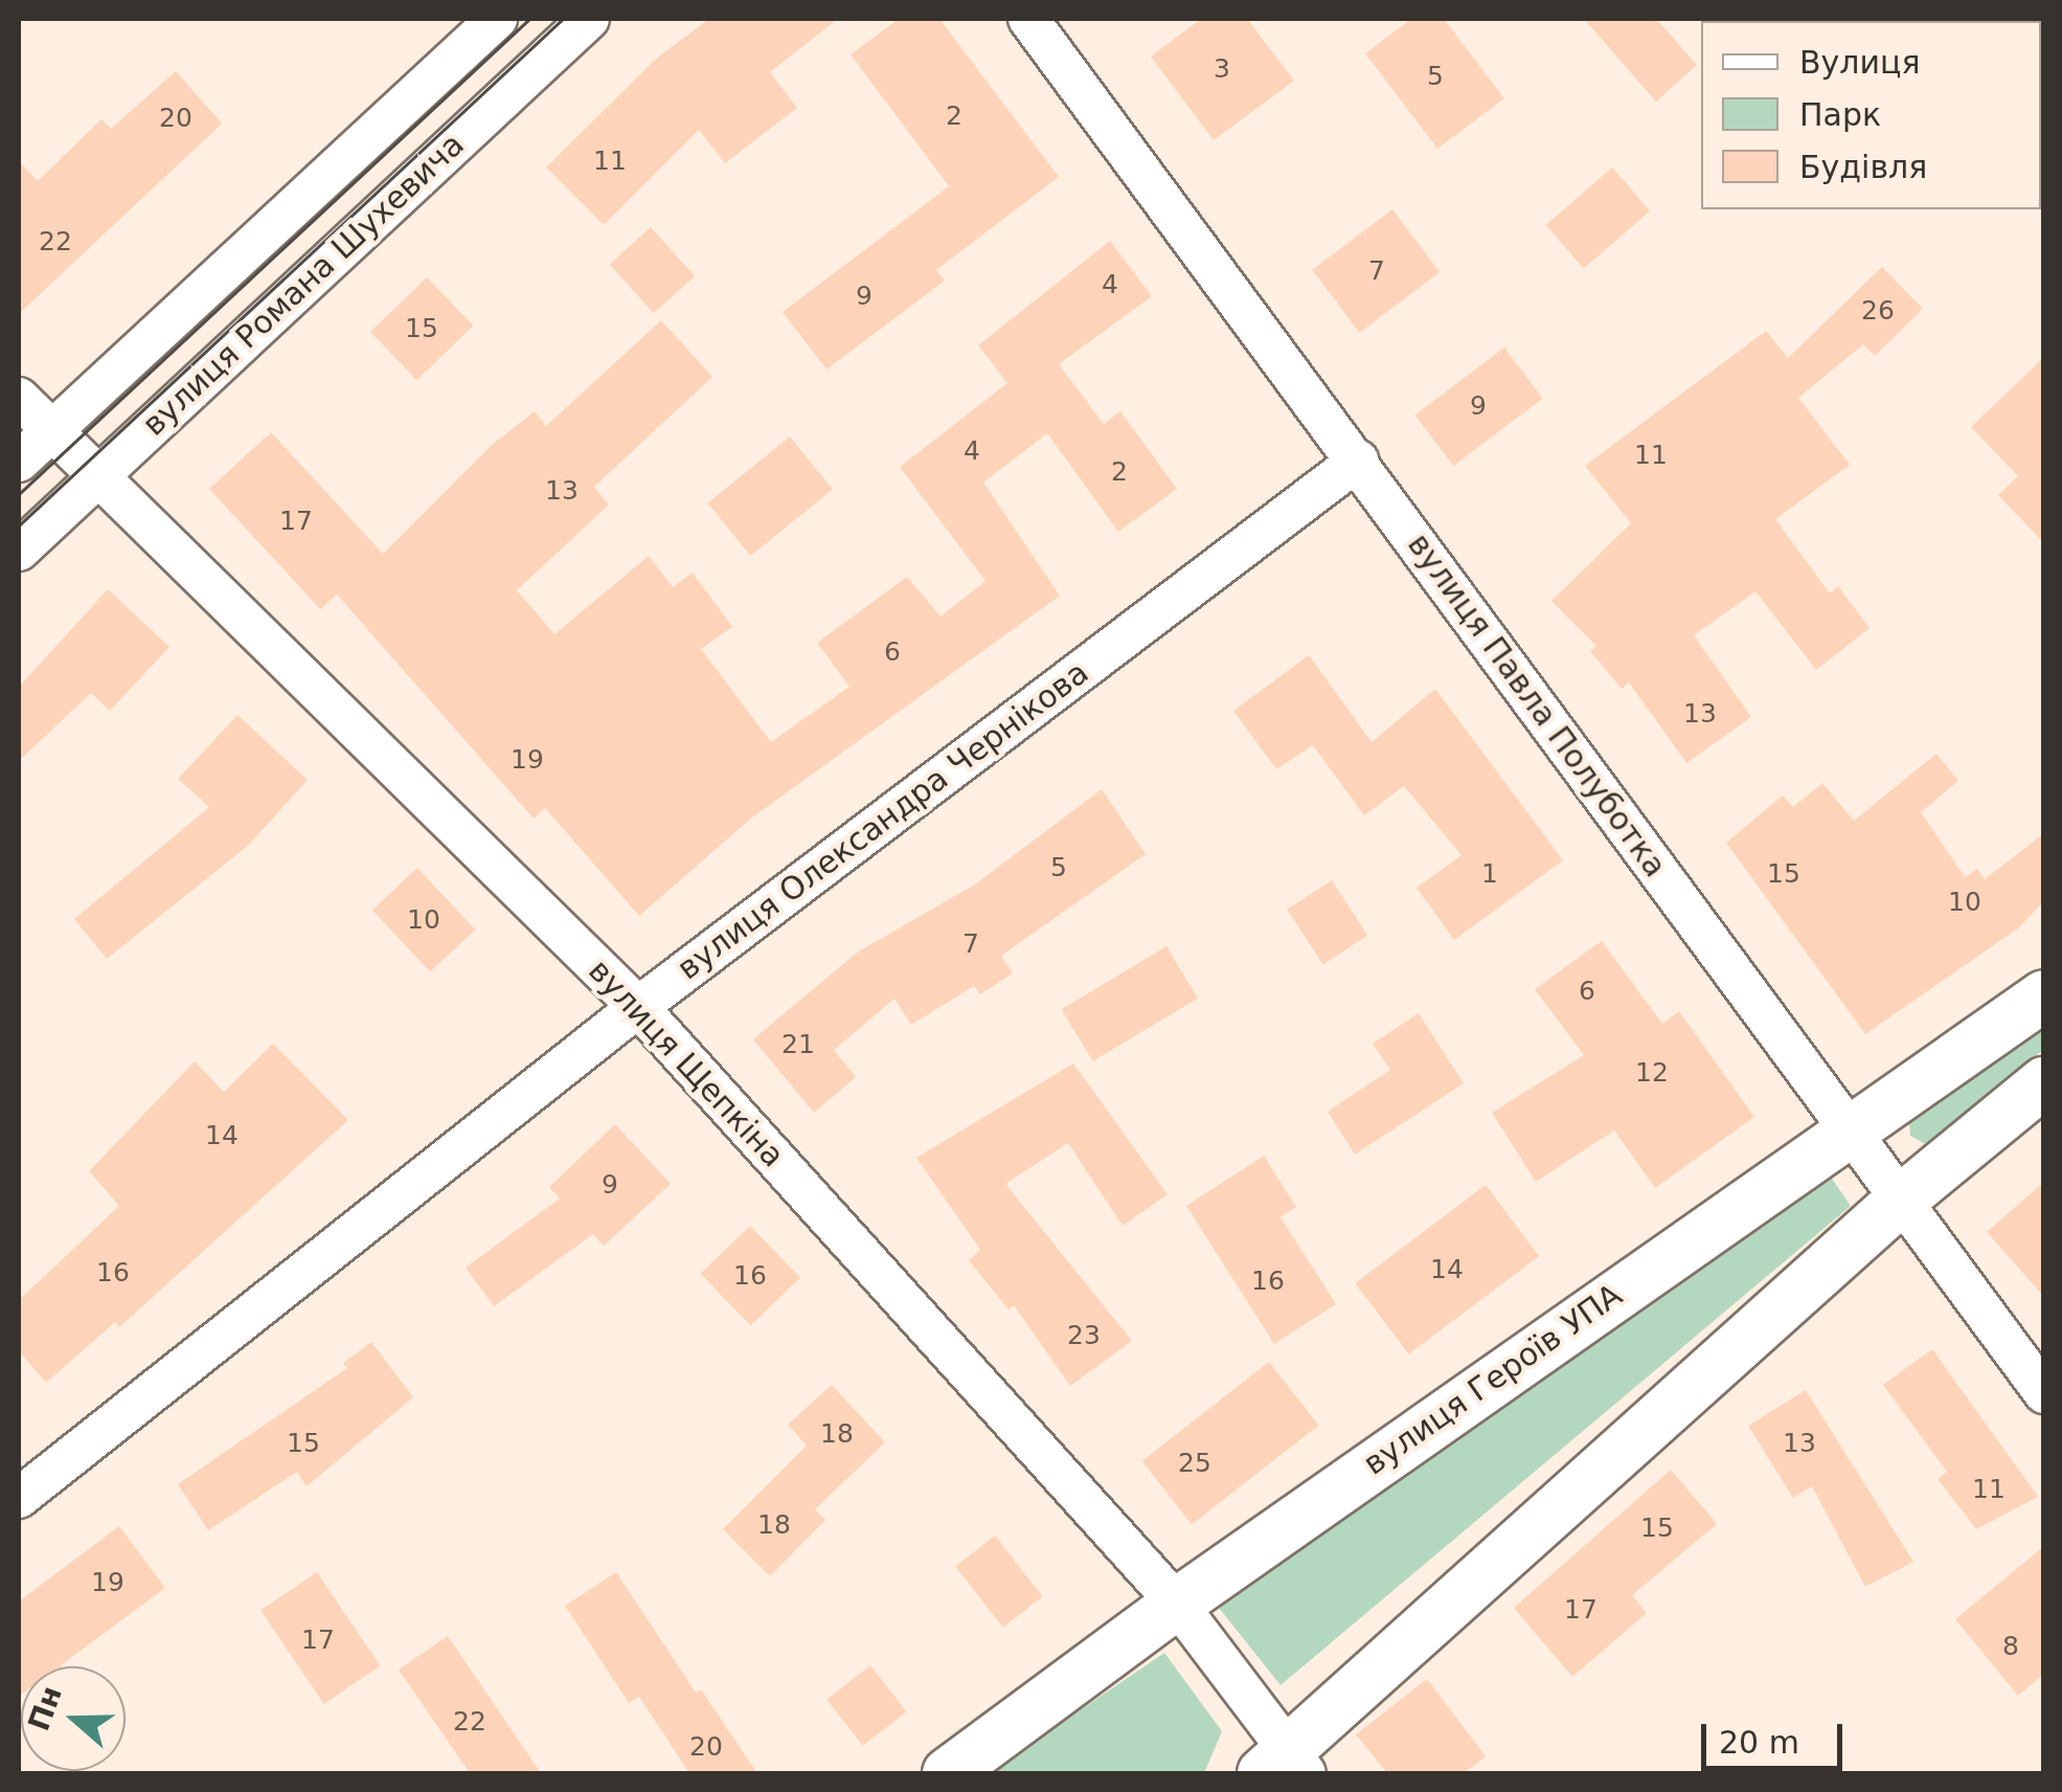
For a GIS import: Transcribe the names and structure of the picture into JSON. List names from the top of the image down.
{
  "streets": {
    "street": [
      "вулиця Романа Шухевича",
      "вулиця Павла Полуботка",
      "вулиця Олександра Чернікова",
      "вулиця Щепкіна",
      "вулиця Героїв УПА"
    ]
  },
  "crossings": [
    ["вулиця Романа Шухевича", "вулиця Щепкіна"],
    ["вулиця Павла Полуботка", "вулиця Олександра Чернікова"],
    ["вулиця Павла Полуботка", "вулиця Героїв УПА"],
    ["вулиця Олександра Чернікова", "вулиця Щепкіна"],
    ["вулиця Щепкіна", "вулиця Героїв УПА"]
  ],
  "house_numbers": [
    "3",
    "5",
    "2",
    "20",
    "11",
    "22",
    "7",
    "4",
    "9",
    "26",
    "15",
    "9",
    "4",
    "11",
    "2",
    "13",
    "17",
    "6",
    "13",
    "19",
    "5",
    "1",
    "15",
    "10",
    "10",
    "7",
    "6",
    "21",
    "12",
    "14",
    "9",
    "14",
    "16",
    "16",
    "16",
    "23",
    "18",
    "15",
    "13",
    "25",
    "11",
    "18",
    "15",
    "19",
    "17",
    "17",
    "8",
    "22",
    "20"
  ],
  "legend": ["Вулиця", "Парк", "Будівля"],
  "scale_bar": "20 m",
  "north": "left"
}
